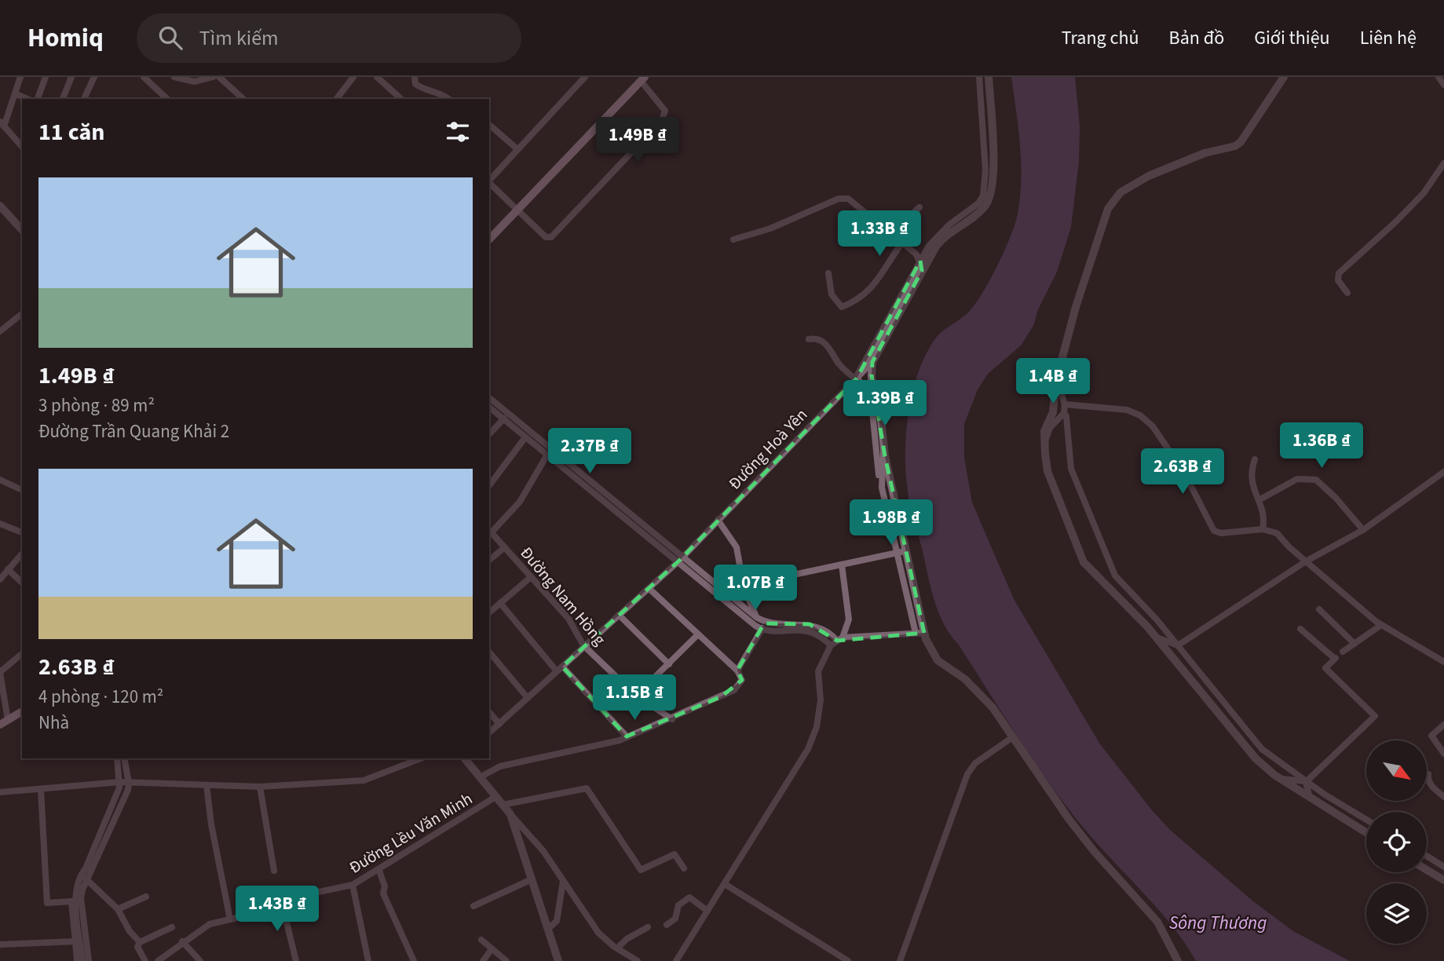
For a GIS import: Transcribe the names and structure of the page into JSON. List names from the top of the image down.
{
  "streets": {
    "street": ["Đường Hoà Yên", "Đường Nam Hồng", "Đường Lều Văn Minh"]
  },
  "crossings": [
    ["Đường Hoà Yên", "Đường Nam Hồng"]
  ],
  "water": ["Sông Thương"],
  "north": "bottom right",
  "page": {
    "header": "Homiq",
    "search": "Tìm kiếm",
    "nav": [
      "Trang chủ",
      "Bản đồ",
      "Giới thiệu",
      "Liên hệ"
    ],
    "heading": "11 căn",
    "price": [
      "1.49B ₫",
      "1.33B ₫",
      "1.4B ₫",
      "1.39B ₫",
      "1.36B ₫",
      "2.37B ₫",
      "2.63B ₫",
      "1.98B ₫",
      "1.07B ₫",
      "1.15B ₫",
      "1.43B ₫"
    ],
    "list": [
      {
        "name": "1.49B ₫",
        "note": "3 phòng · 89 m² · Đường Trần Quang Khải 2"
      },
      {
        "name": "2.63B ₫",
        "note": "4 phòng · 120 m² · Nhà"
      }
    ]
  }
}
